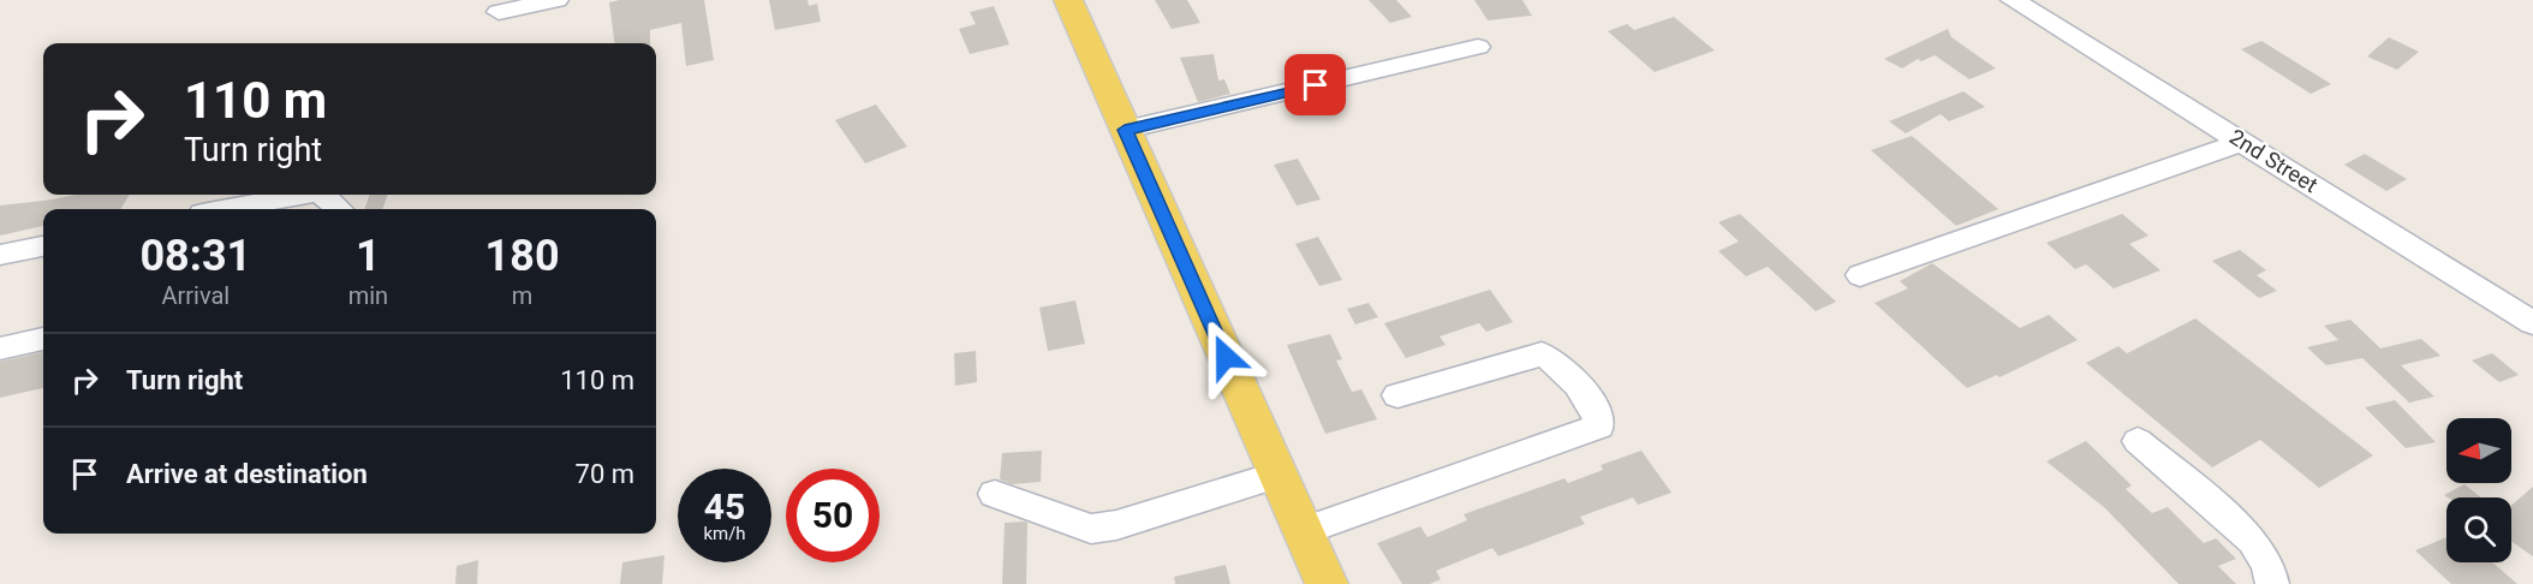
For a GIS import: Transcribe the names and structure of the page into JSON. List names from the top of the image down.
{
  "streets": {
    "street": ["2nd Street"]
  },
  "north": "left",
  "page": {
    "turn": ["110 m", "Turn right"],
    "eta": [
      "08:31",
      "Arrival",
      "1",
      "min",
      "180",
      "m"
    ],
    "list": [
      {
        "name": "Turn right",
        "value": "110 m"
      },
      {
        "name": "Arrive at destination",
        "value": "70 m"
      }
    ],
    "speed": "45 km/h",
    "limit": "50"
  }
}
